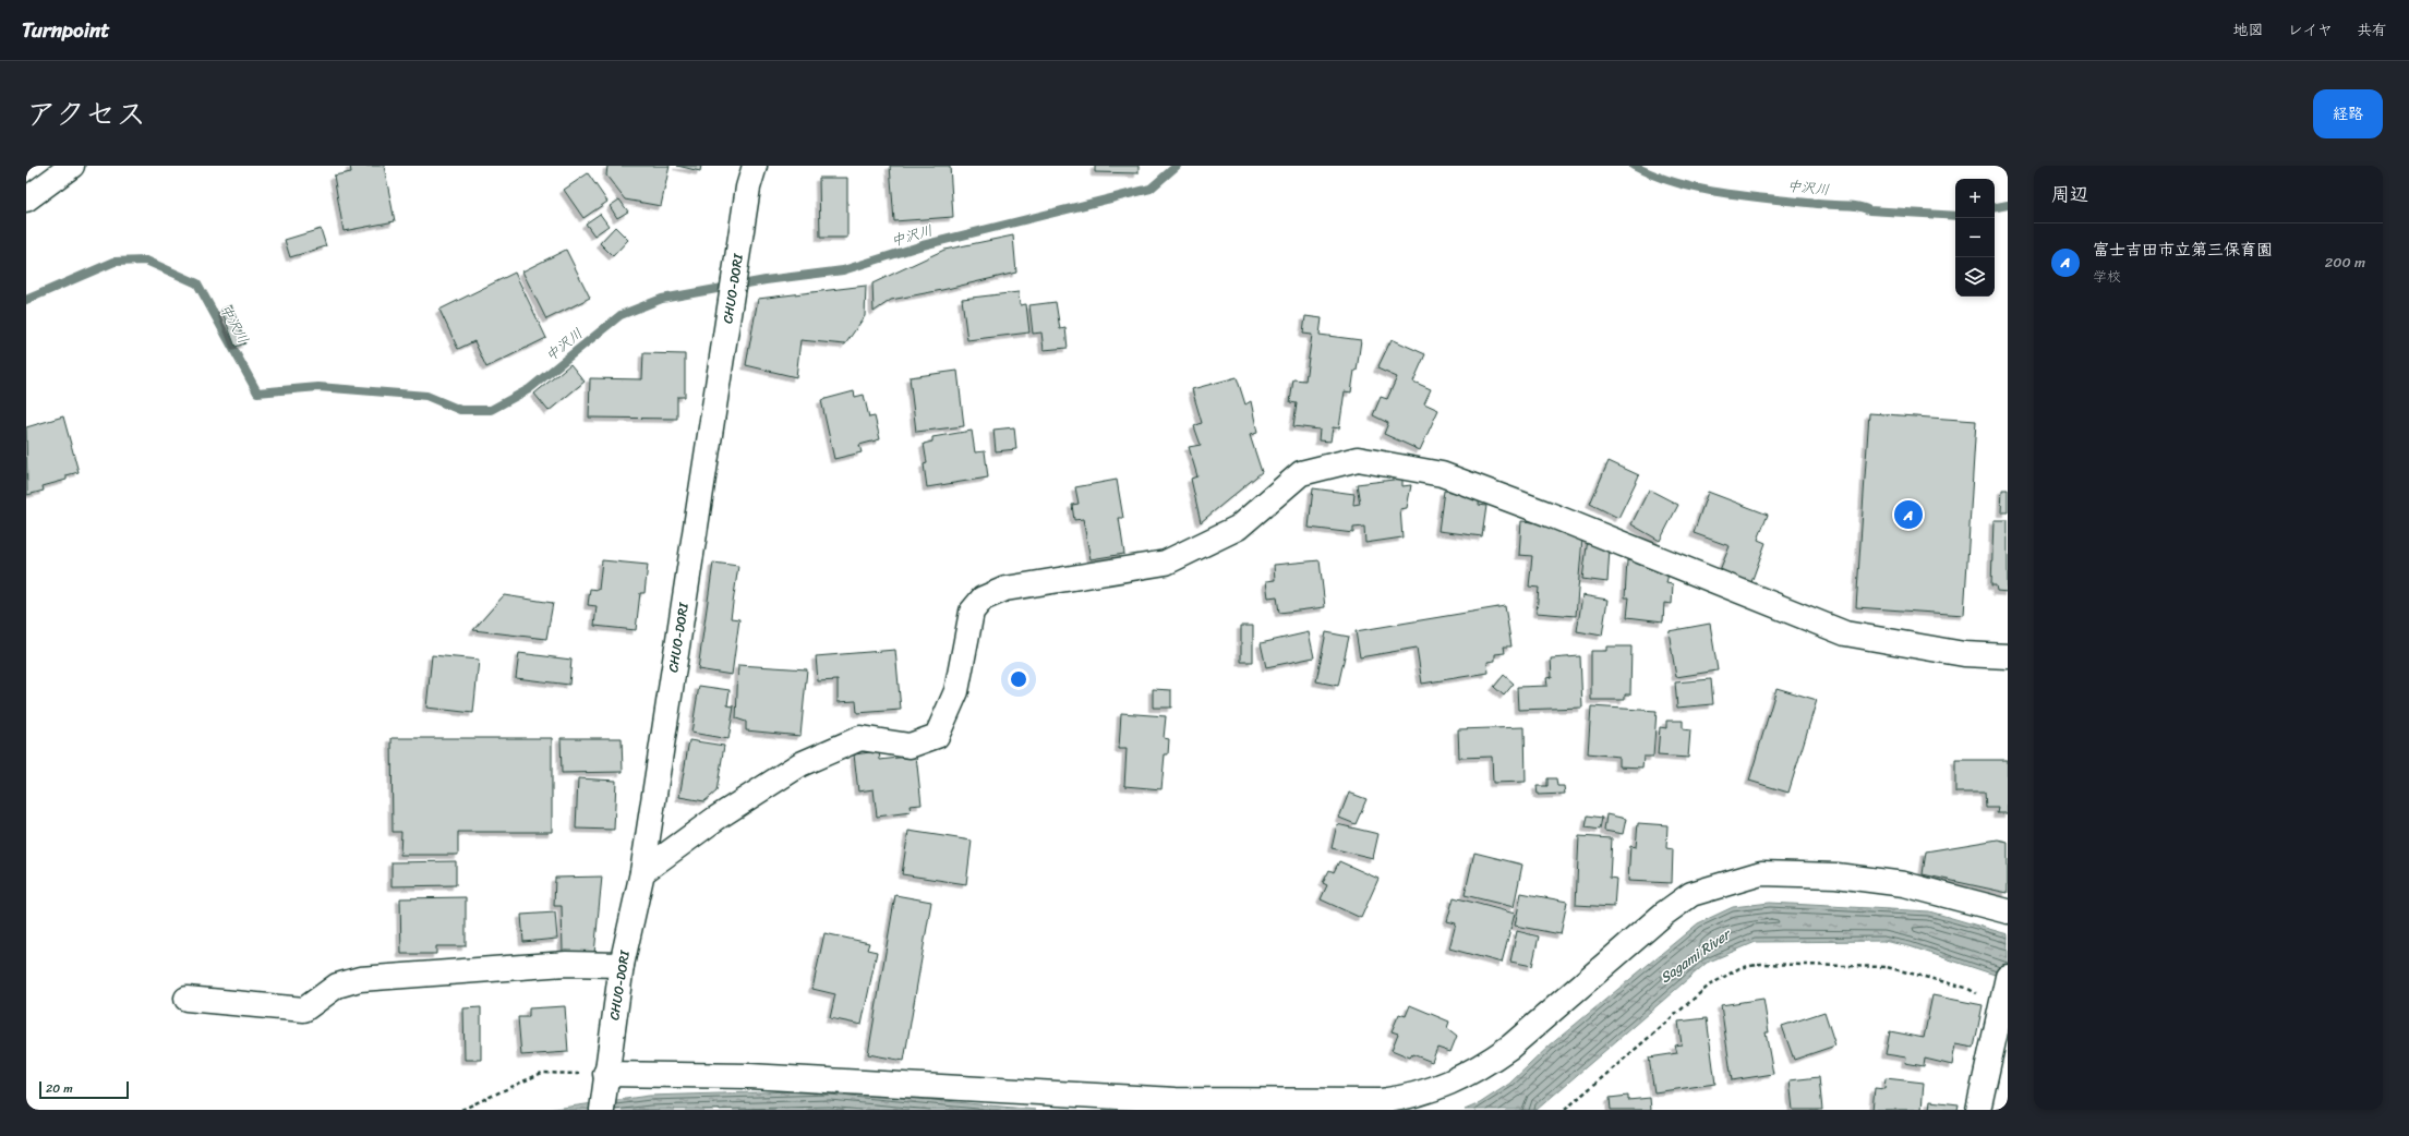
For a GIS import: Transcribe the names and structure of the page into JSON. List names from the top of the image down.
{
  "streets": {
    "street": ["CHUO-DORI"]
  },
  "water": ["中沢川", "Sagami River"],
  "scale_bar": "20 m",
  "page": {
    "header": "Turnpoint",
    "nav": ["地図", "レイヤ", "共有"],
    "title": "アクセス",
    "buttons": "経路",
    "heading": "周辺",
    "map_buttons": ["+", "−"],
    "list": [
      {
        "mark": "A",
        "name": "富士吉田市立第三保育園",
        "note": "学校",
        "value": "200 m"
      }
    ],
    "pins": "A",
    "scale": "20 m"
  }
}
